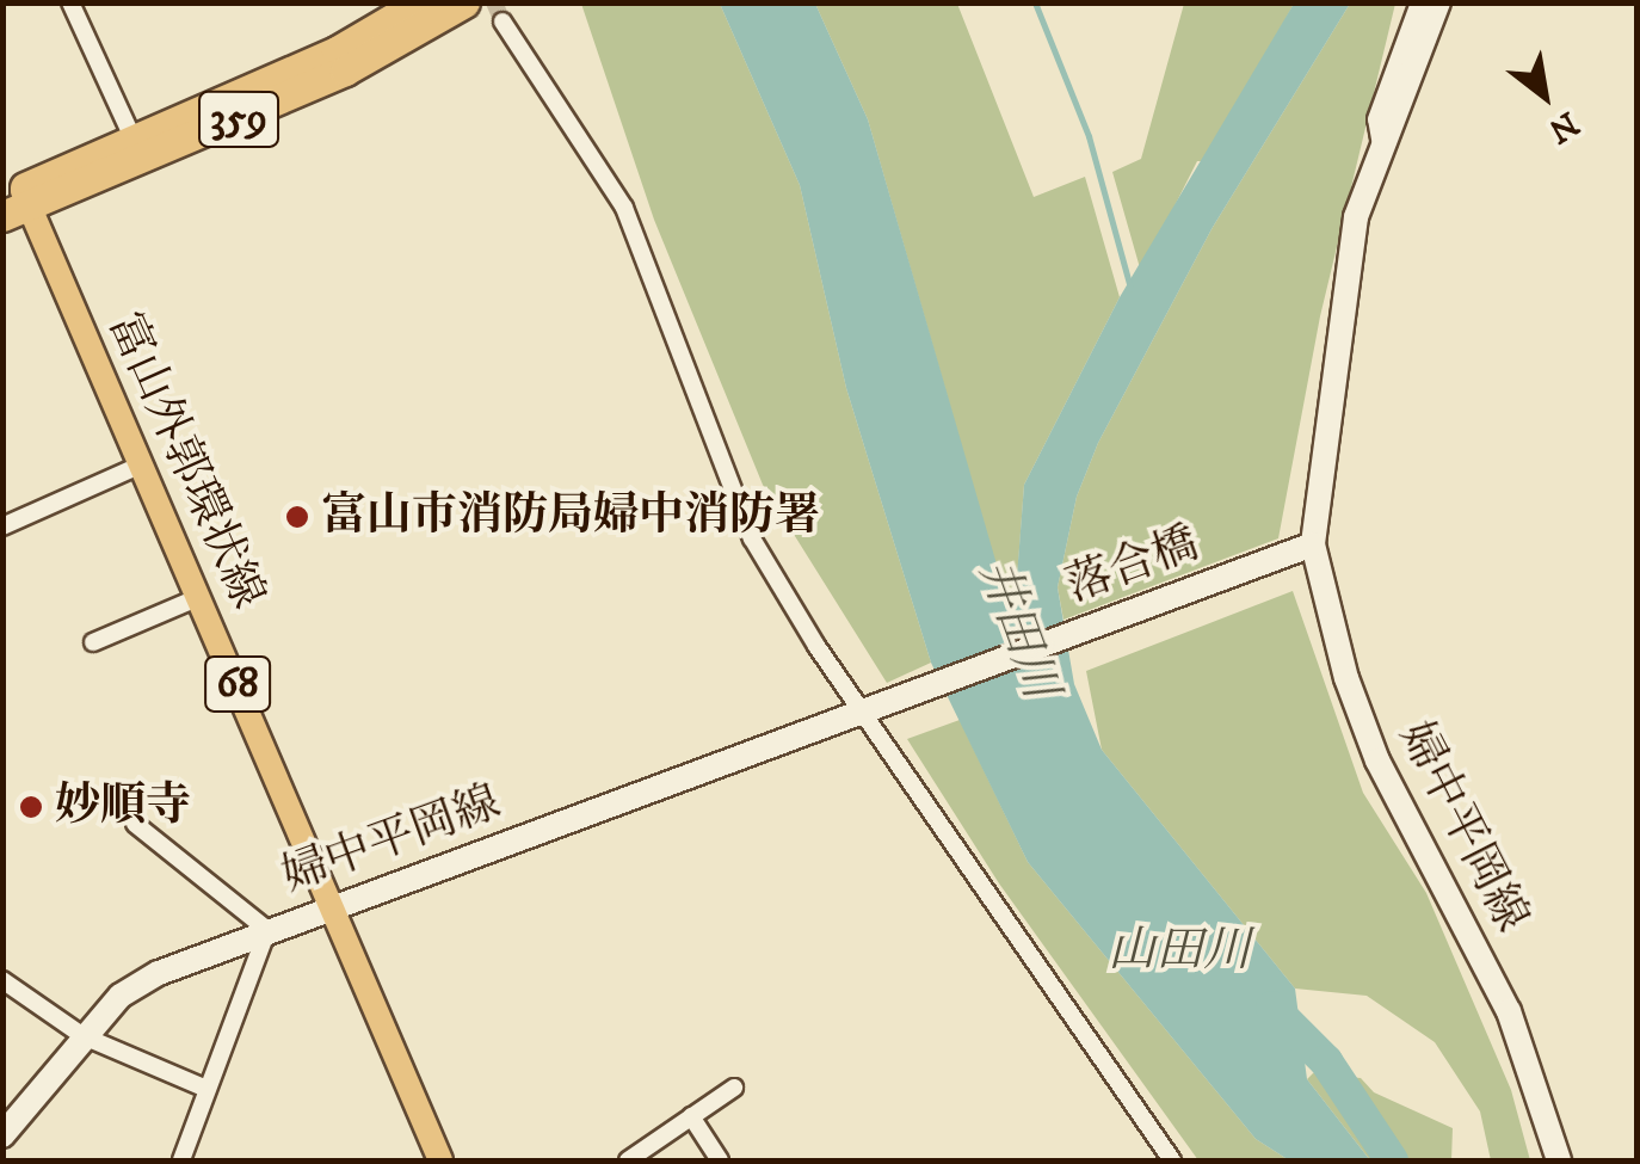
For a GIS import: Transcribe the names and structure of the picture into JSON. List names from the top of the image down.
{
  "streets": {
    "highway": ["359"],
    "main road": [
      "富山外郭環状線",
      "落合橋",
      "68",
      "婦中平岡線"
    ]
  },
  "crossings": [
    ["359", "富山外郭環状線"],
    ["富山外郭環状線", "婦中平岡線"],
    ["落合橋", "婦中平岡線"]
  ],
  "water": ["井田川", "山田川"],
  "places": ["富山市消防局婦中消防署", "妙順寺"],
  "north": "bottom right"
}
